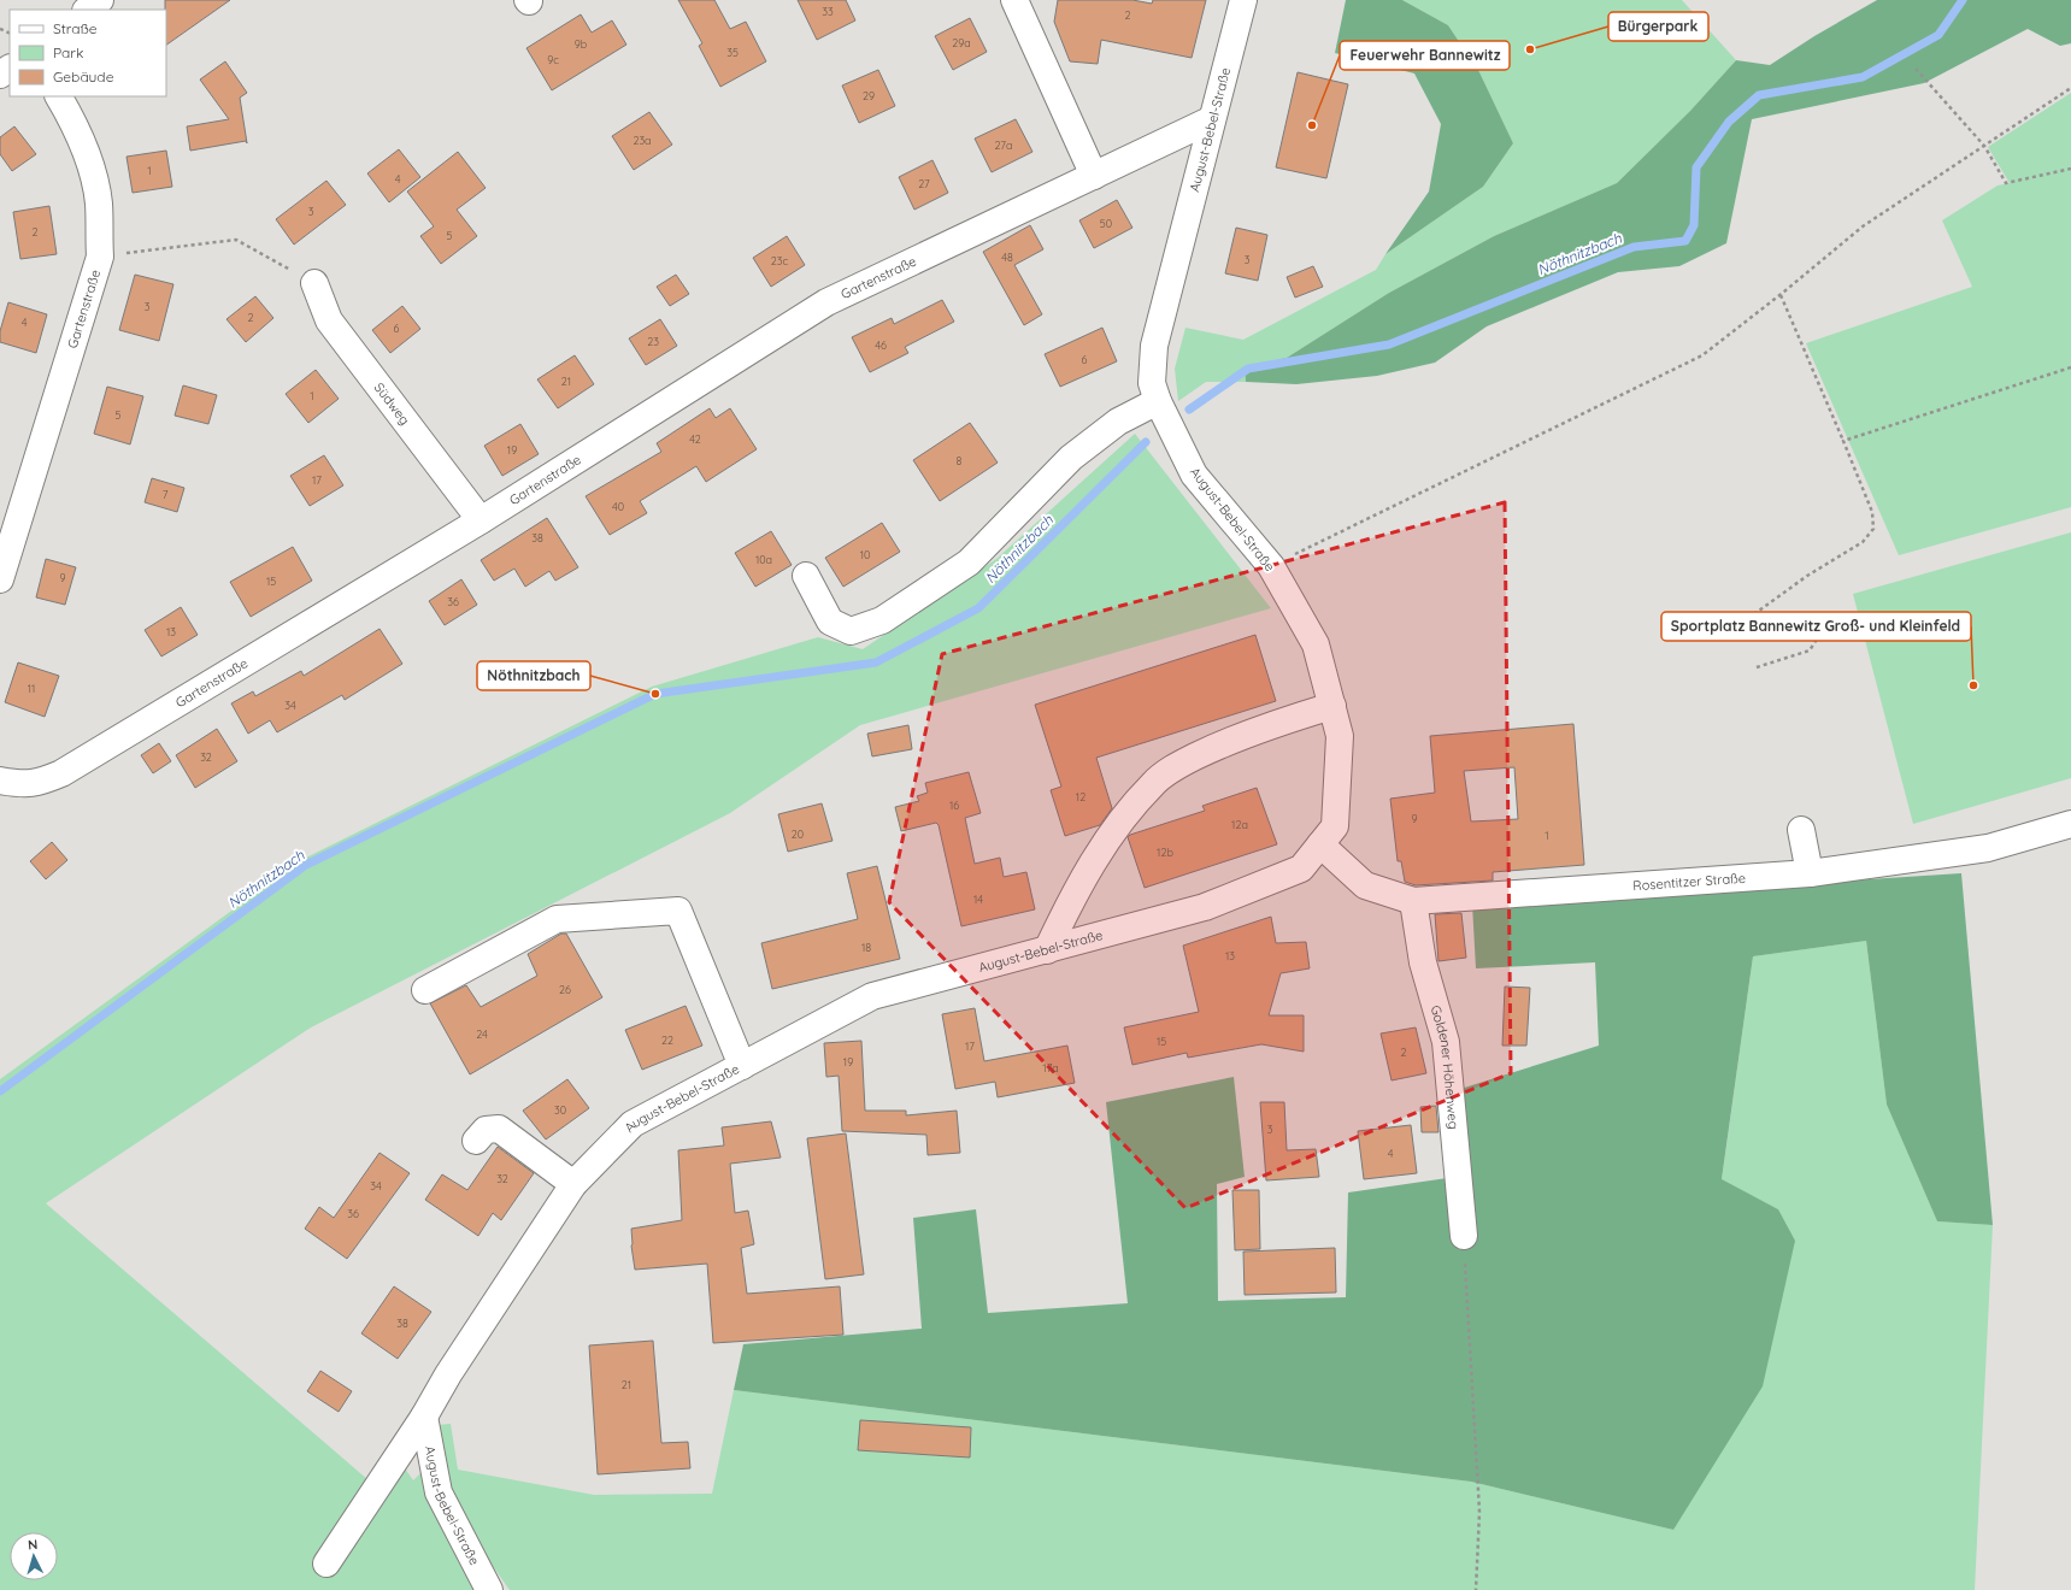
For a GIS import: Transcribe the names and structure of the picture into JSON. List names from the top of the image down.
{
  "streets": {
    "street": [
      "August-Bebel-Straße",
      "Gartenstraße",
      "Südweg",
      "Rosentitzer Straße",
      "Goldener Höhenweg"
    ]
  },
  "crossings": [
    ["August-Bebel-Straße", "Gartenstraße"],
    ["August-Bebel-Straße", "Rosentitzer Straße"],
    ["Gartenstraße", "Südweg"],
    ["Rosentitzer Straße", "Goldener Höhenweg"]
  ],
  "water": ["Nöthnitzbach"],
  "places": [
    "Bürgerpark",
    "Feuerwehr Bannewitz",
    "Sportplatz Bannewitz Groß- und Kleinfeld",
    "Nöthnitzbach"
  ],
  "house_numbers": [
    "33",
    "2",
    "29a",
    "9b",
    "35",
    "9c",
    "29",
    "23a",
    "27a",
    "1",
    "4",
    "27",
    "3",
    "50",
    "2",
    "5",
    "48",
    "3",
    "23c",
    "3",
    "2",
    "4",
    "6",
    "23",
    "46",
    "6",
    "21",
    "1",
    "5",
    "42",
    "19",
    "8",
    "17",
    "7",
    "40",
    "38",
    "10",
    "10a",
    "9",
    "15",
    "36",
    "13",
    "11",
    "34",
    "32",
    "12",
    "16",
    "9",
    "12a",
    "20",
    "1",
    "12b",
    "14",
    "18",
    "13",
    "26",
    "24",
    "22",
    "15",
    "17",
    "2",
    "19",
    "17a",
    "30",
    "3",
    "4",
    "32",
    "34",
    "36",
    "38",
    "21"
  ],
  "legend": ["Straße", "Park", "Gebäude"],
  "north": "top"
}
